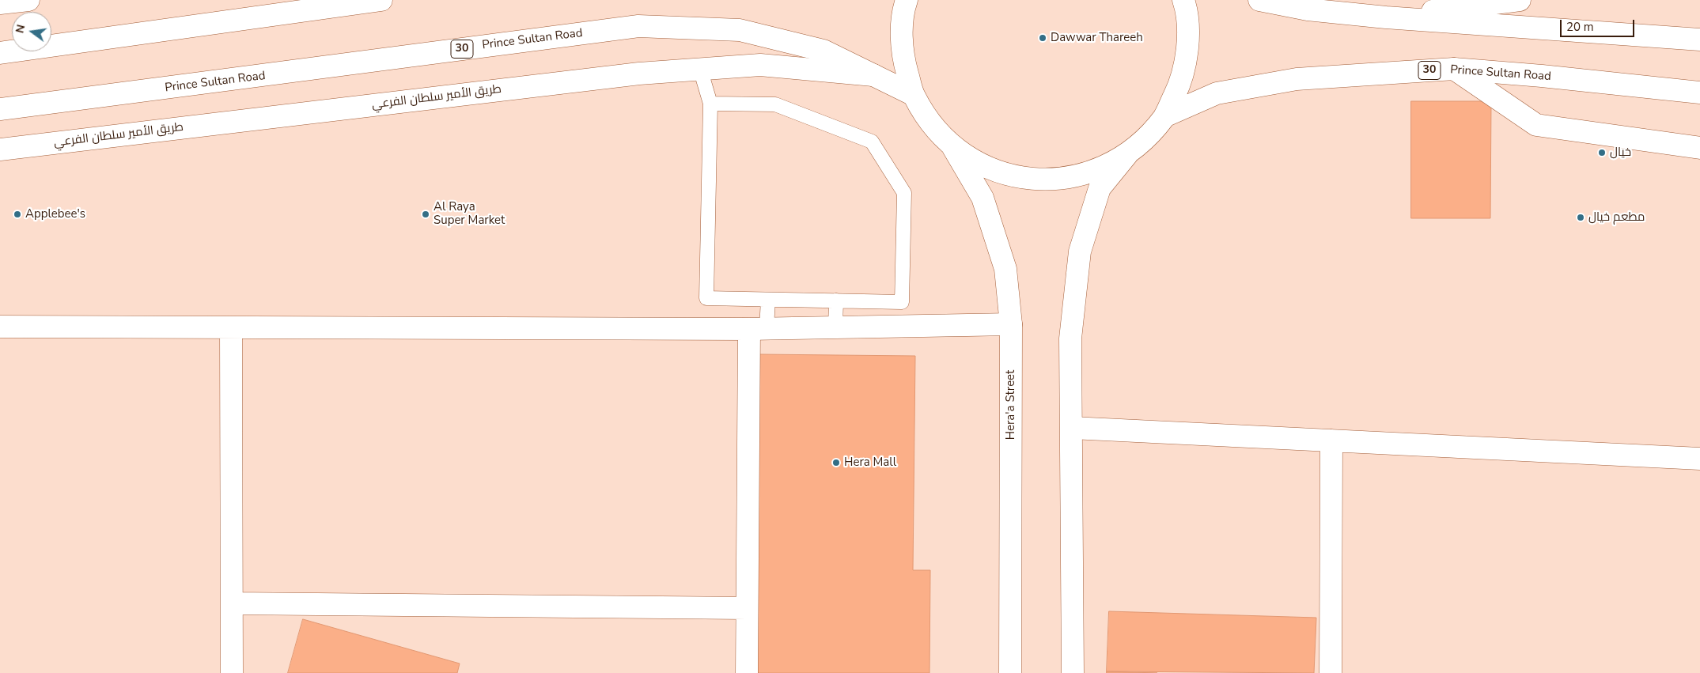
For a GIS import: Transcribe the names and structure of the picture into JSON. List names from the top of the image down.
{
  "streets": {
    "main road": [
      "Prince Sultan Road",
      "30",
      "طريق الأمير سلطان الفرعي",
      "Hera'a Street"
    ]
  },
  "crossings": [
    ["Prince Sultan Road", "طريق الأمير سلطان الفرعي"]
  ],
  "places": [
    "Dawwar Thareeh",
    "خيال",
    "Applebee's",
    "Al Raya Super Market",
    "مطعم خيال",
    "Hera Mall"
  ],
  "scale_bar": "20 m",
  "north": "left"
}
